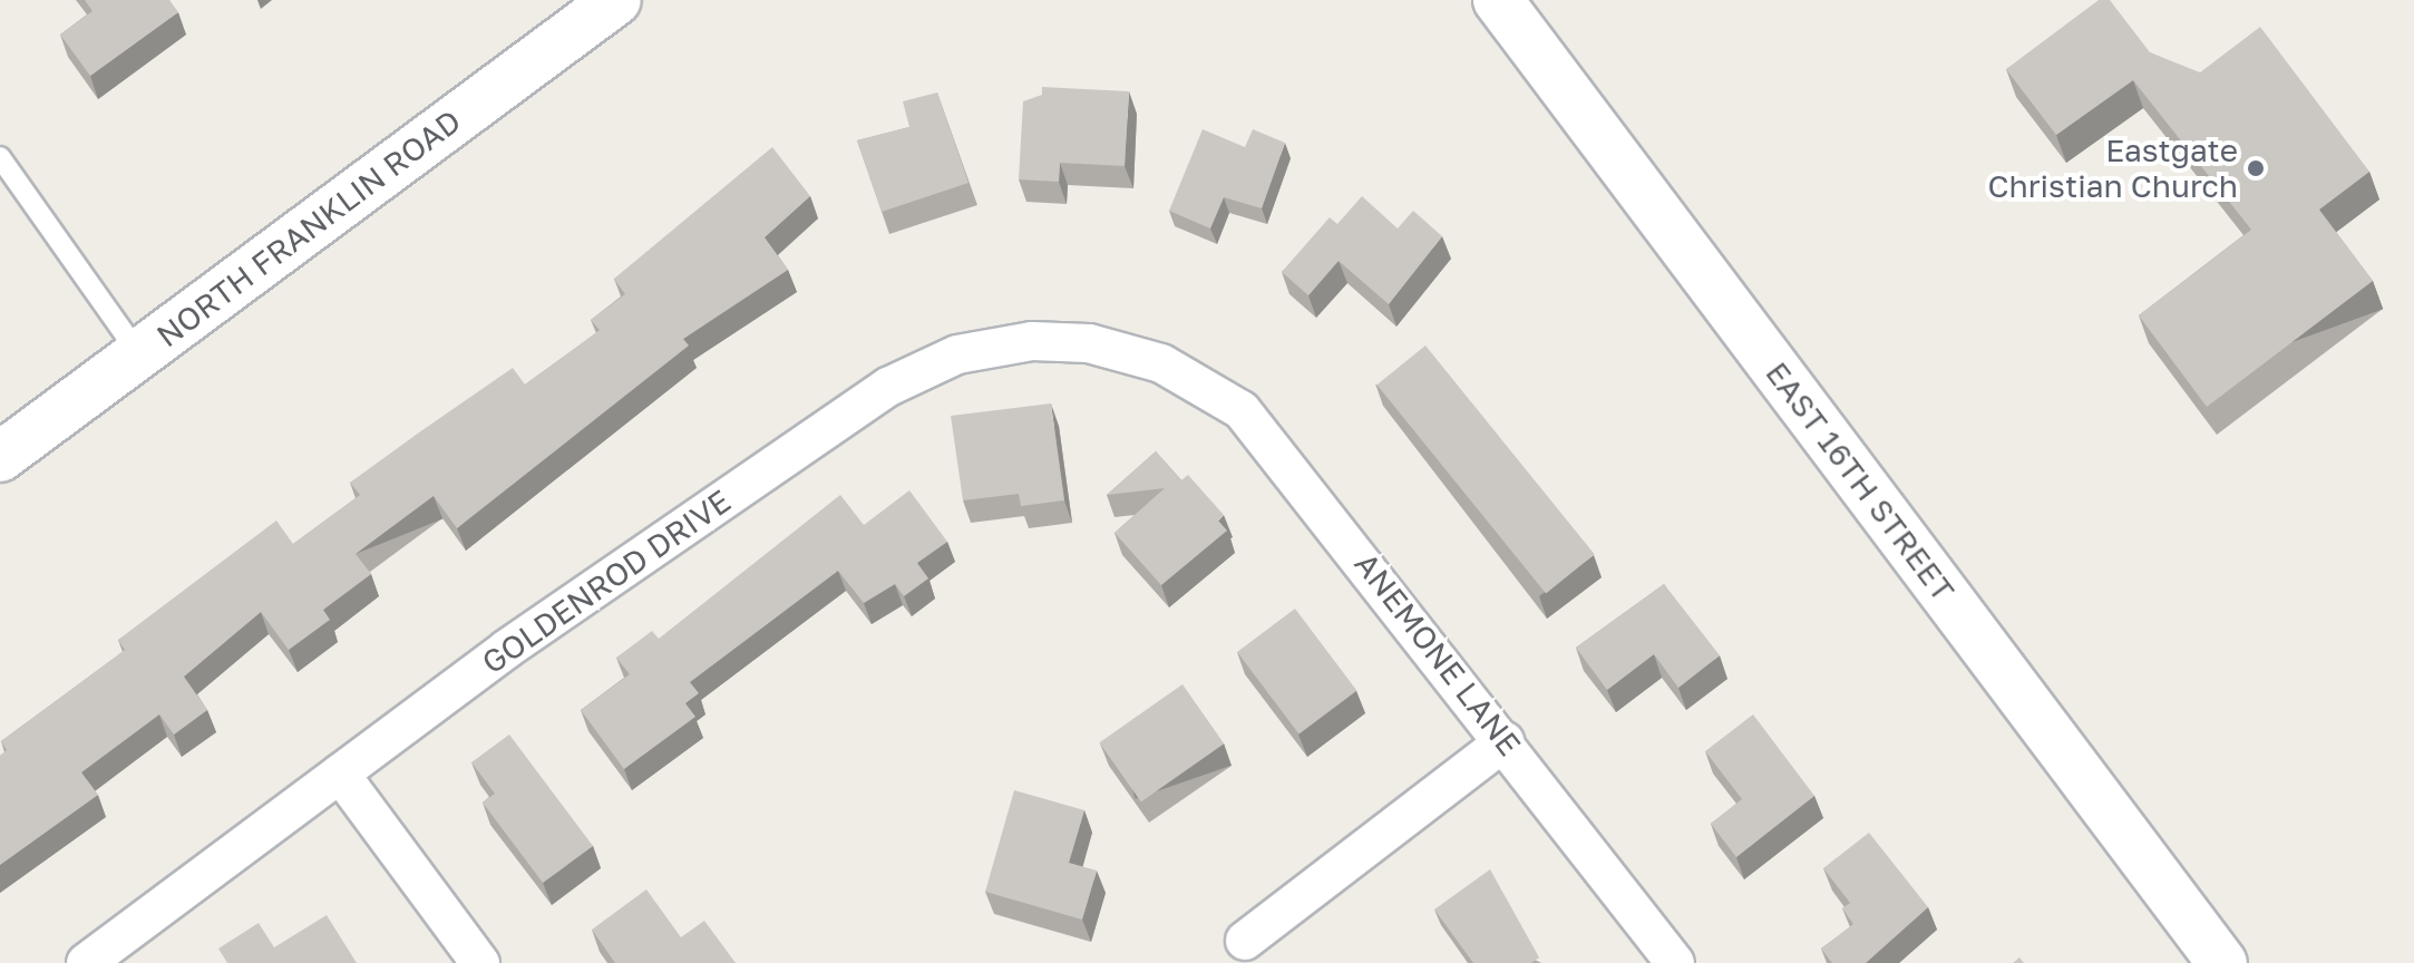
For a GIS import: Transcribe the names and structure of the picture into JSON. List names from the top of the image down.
{
  "streets": {
    "street": [
      "NORTH FRANKLIN ROAD",
      "EAST 16TH STREET",
      "GOLDENROD DRIVE",
      "ANEMONE LANE"
    ]
  },
  "crossings": [
    ["GOLDENROD DRIVE", "ANEMONE LANE"]
  ],
  "places": ["Eastgate Christian Church"]
}
